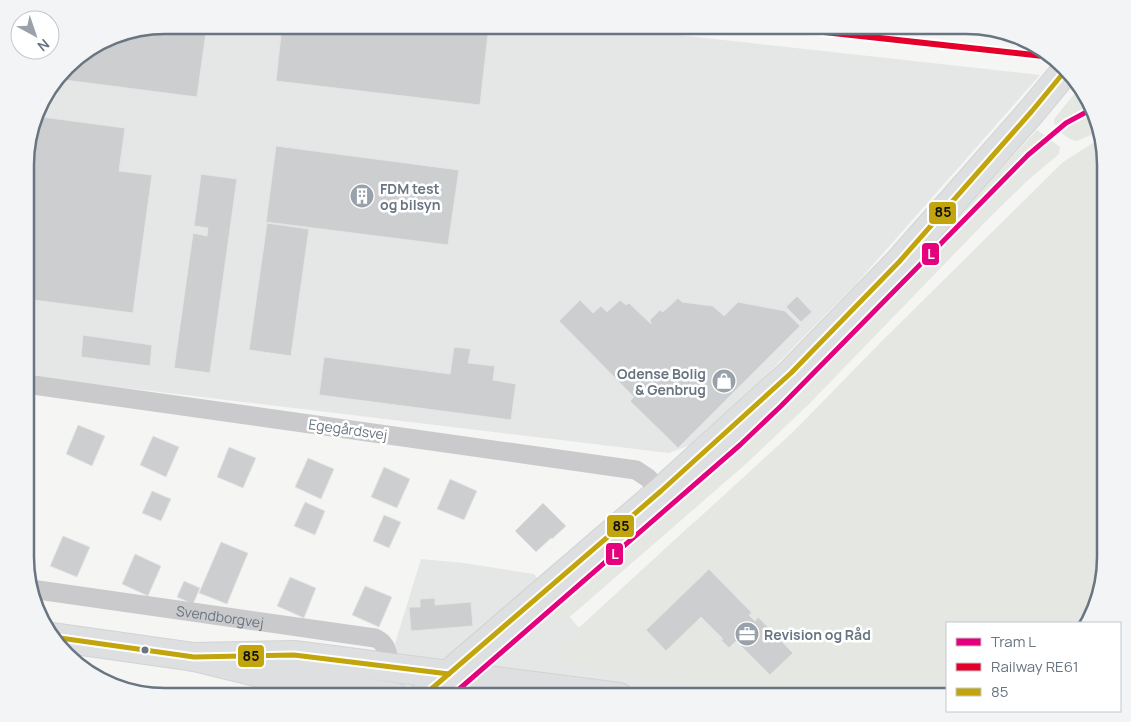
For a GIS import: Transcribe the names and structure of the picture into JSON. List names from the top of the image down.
{
  "streets": {
    "street": ["Egegårdsvej", "Svendborgvej"]
  },
  "places": {
    "building": ["FDM test og bilsyn"],
    "shop": ["Odense Bolig & Genbrug"],
    "office": ["Revision og Råd"]
  },
  "lines": ["rail line RE61", "transit line 85", "tram line L"],
  "legend": ["Tram L", "Railway RE61", "85"],
  "north": "bottom right"
}
